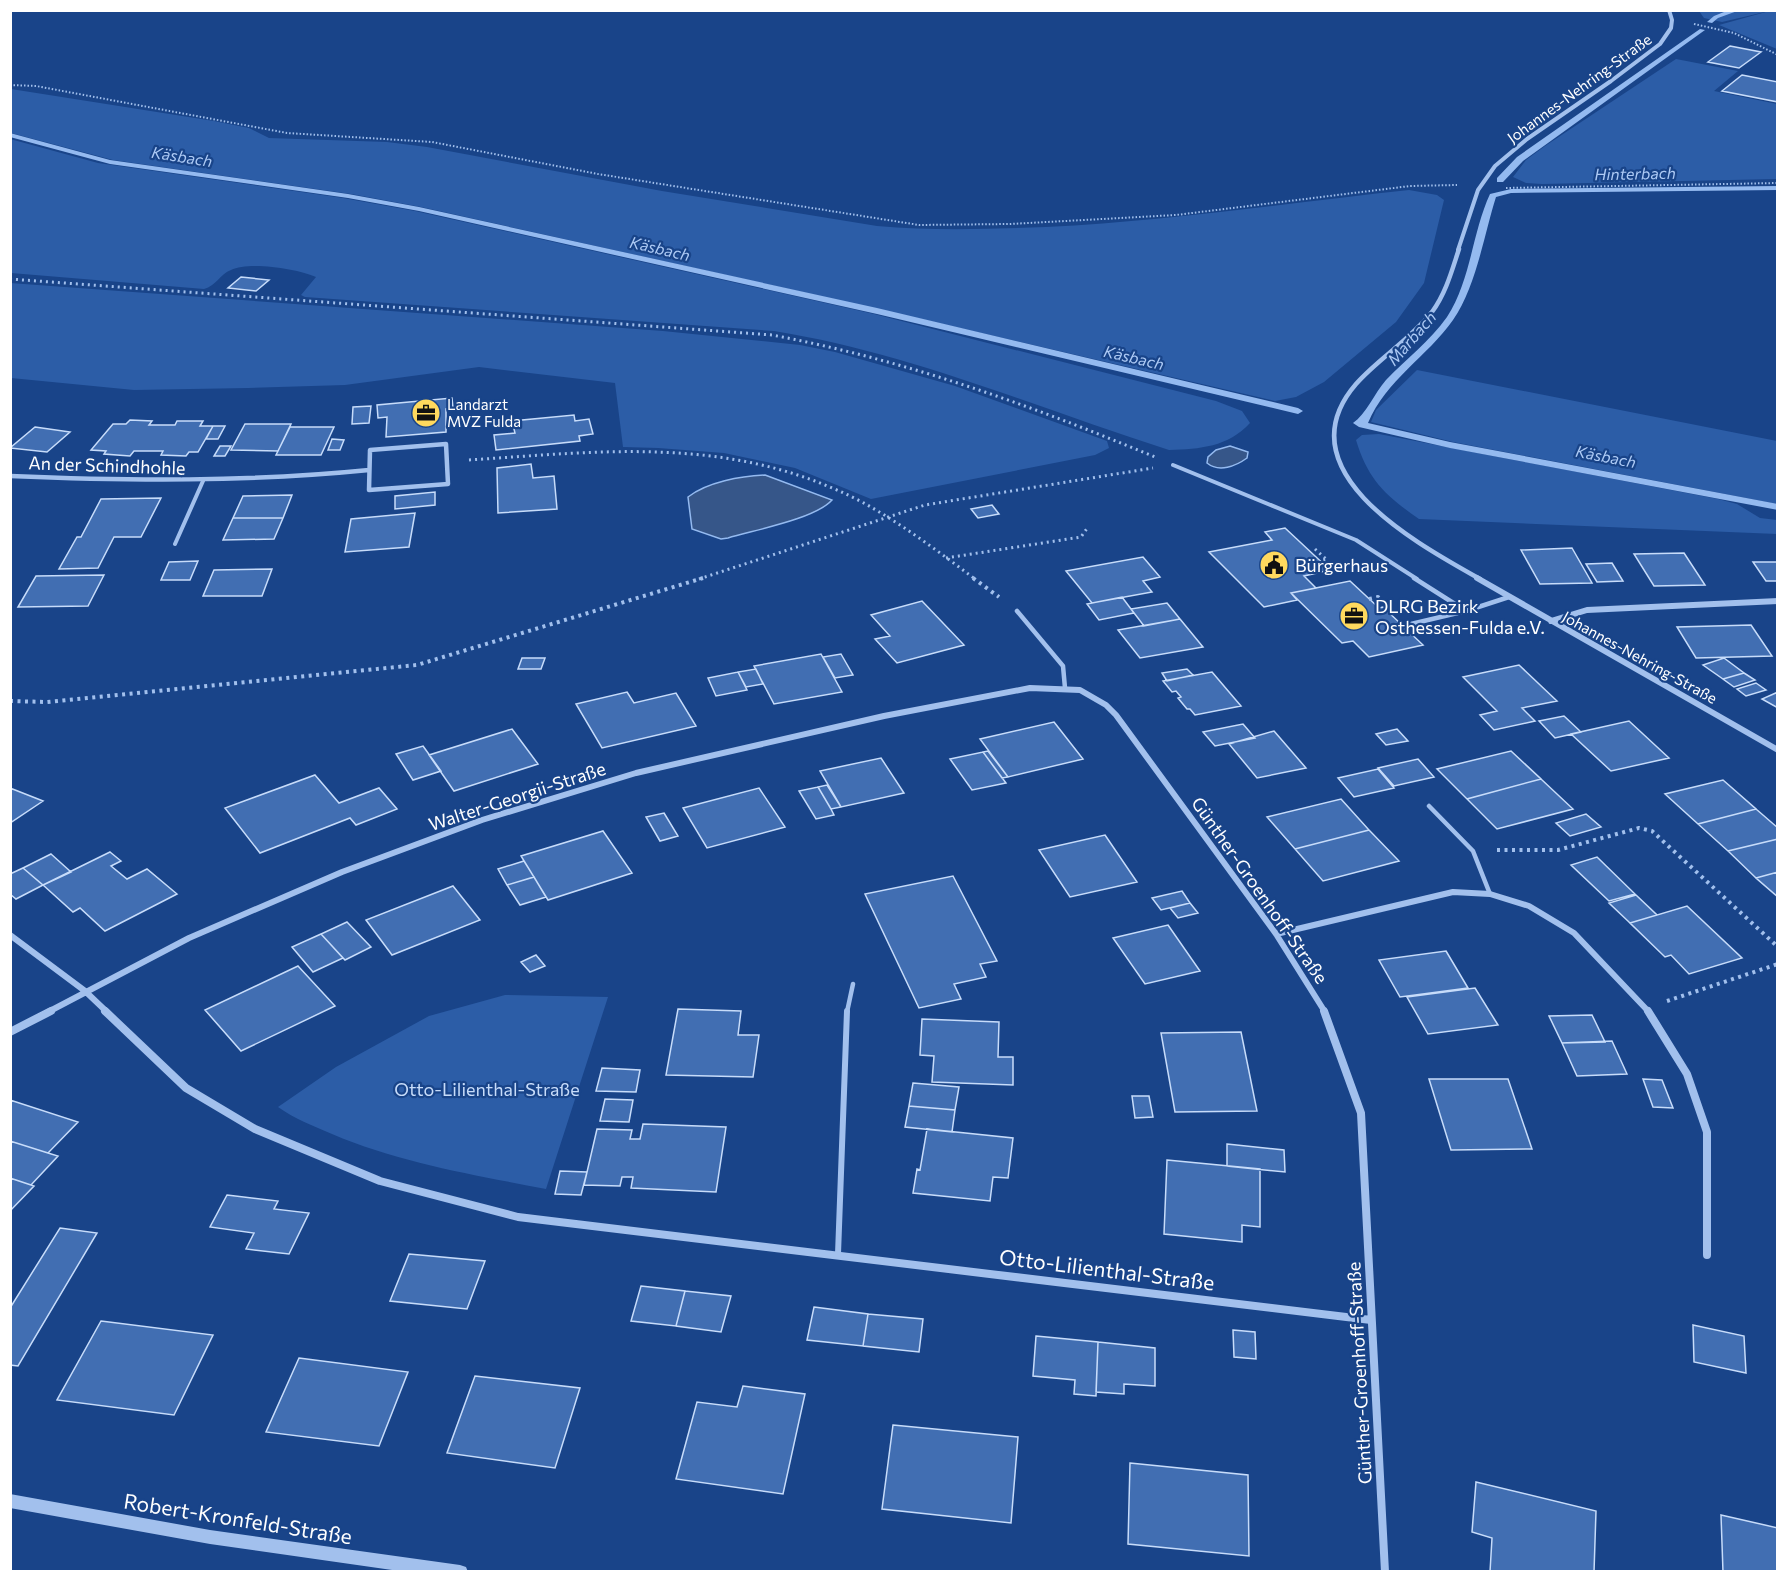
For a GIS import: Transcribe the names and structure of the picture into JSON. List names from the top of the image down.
{
  "streets": {
    "street": [
      "Johannes-Nehring-Straße",
      "An der Schindhohle",
      "Walter-Georgii-Straße",
      "Günther-Groenhoff-Straße",
      "Otto-Lilienthal-Straße",
      "Robert-Kronfeld-Straße"
    ]
  },
  "crossings": [
    ["Walter-Georgii-Straße", "Günther-Groenhoff-Straße"],
    ["Walter-Georgii-Straße", "Otto-Lilienthal-Straße"],
    ["Günther-Groenhoff-Straße", "Otto-Lilienthal-Straße"]
  ],
  "water": ["Käsbach", "Hinterbach", "Marbach"],
  "parks": ["Otto-Lilienthal-Straße"],
  "places": {
    "office": ["Landarzt MVZ Fulda", "DLRG Bezirk Osthessen-Fulda e.V."],
    "public building": ["Bürgerhaus"]
  }
}
